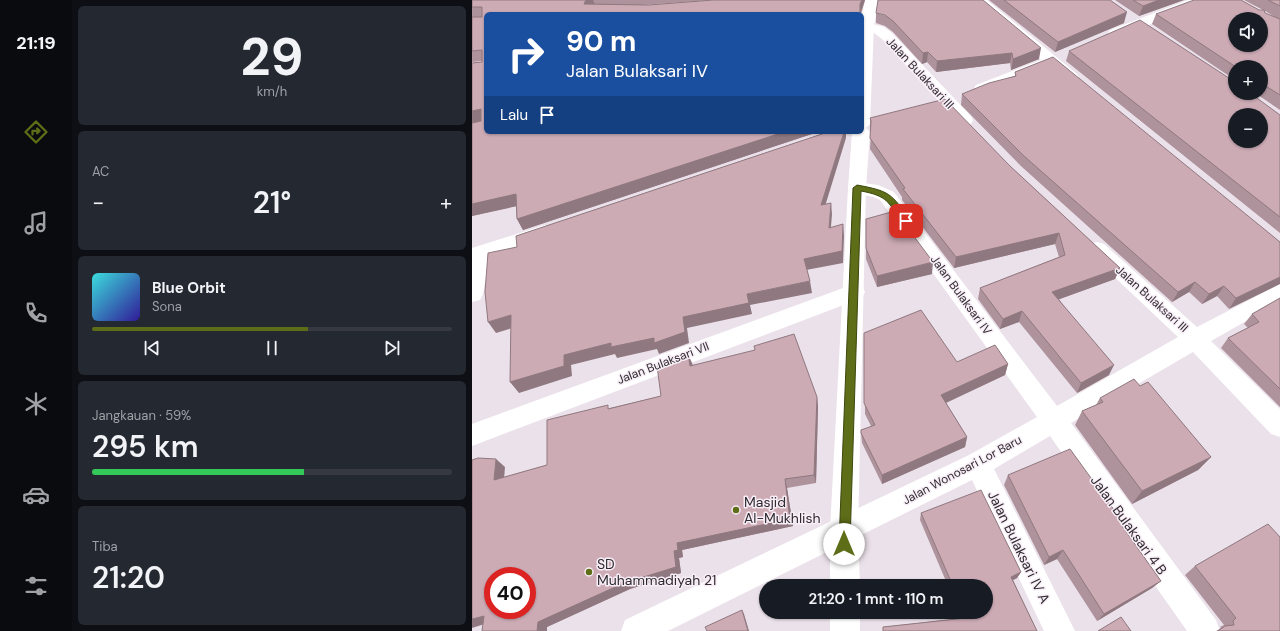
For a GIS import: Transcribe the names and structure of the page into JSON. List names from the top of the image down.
{
  "streets": {
    "street": [
      "Jalan Bulaksari III",
      "Jalan Bulaksari IV",
      "Jalan Bulaksari VII",
      "Jalan Wonosari Lor Baru",
      "Jalan Bulaksari 4 B",
      "Jalan Bulaksari IV A"
    ]
  },
  "crossings": [
    ["Jalan Bulaksari III", "Jalan Wonosari Lor Baru"],
    ["Jalan Bulaksari IV", "Jalan Wonosari Lor Baru"],
    ["Jalan Bulaksari IV", "Jalan Bulaksari 4 B"],
    ["Jalan Wonosari Lor Baru", "Jalan Bulaksari 4 B"],
    ["Jalan Wonosari Lor Baru", "Jalan Bulaksari IV A"]
  ],
  "places": ["Masjid Al-Mukhlish", "SD Muhammadiyah 21"],
  "page": {
    "tabs": "21:19",
    "tile": [
      ["29", "km/h"],
      "AC",
      ["Jangkauan · 59%", "295 km"],
      ["Tiba", "21:20"]
    ],
    "map_buttons": ["+", "−"],
    "turn": ["90 m", "Jalan Bulaksari IV"],
    "then": "Lalu",
    "heat": ["−", "21°", "+"],
    "song": ["Blue Orbit", "Sona"],
    "limit": "40",
    "trip": "21:20 · 1 mnt · 110 m"
  }
}
